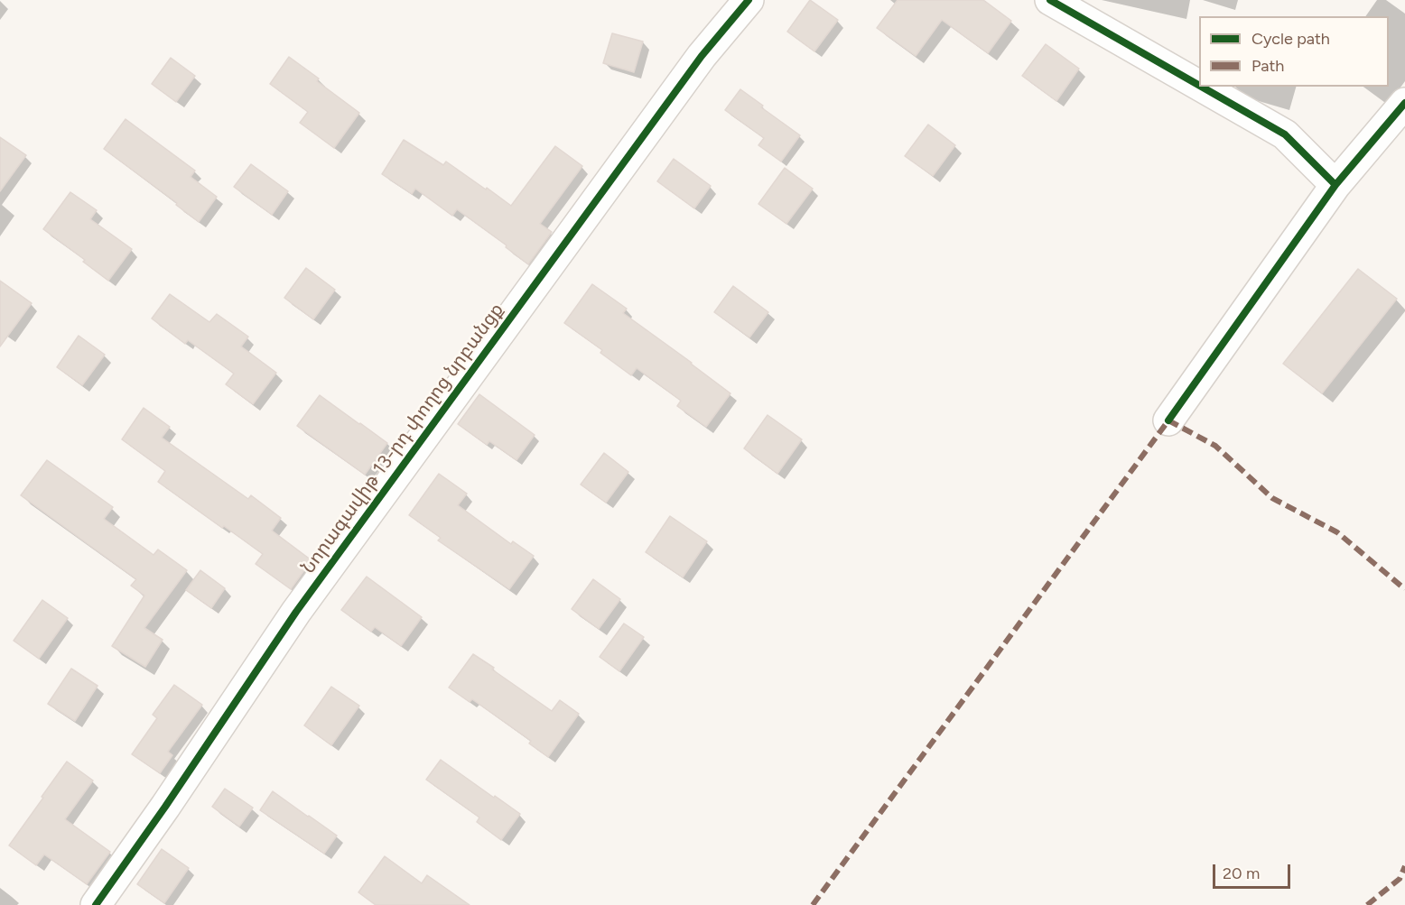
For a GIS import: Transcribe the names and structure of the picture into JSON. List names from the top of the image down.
{
  "streets": {
    "street": ["Նորագավիթ 13-րդ փողոց նրբանցք"]
  },
  "legend": ["Cycle path", "Path"],
  "scale_bar": "20 m"
}
